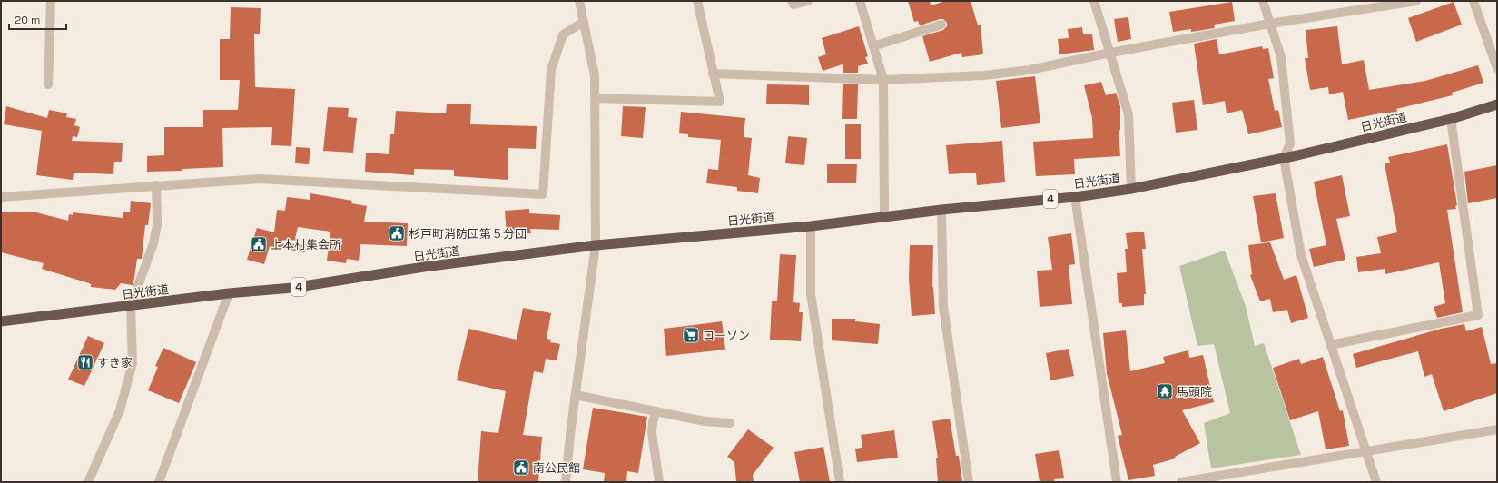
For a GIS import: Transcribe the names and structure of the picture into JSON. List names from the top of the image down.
{
  "streets": {
    "highway": ["日光街道", "4"]
  },
  "places": {
    "public building": ["杉戸町消防団第５分団", "上本村集会所", "南公民館"],
    "supermarket": ["ローソン"],
    "restaurant": ["すき家"],
    "temple": ["馬頭院"]
  },
  "scale_bar": "20 m"
}
